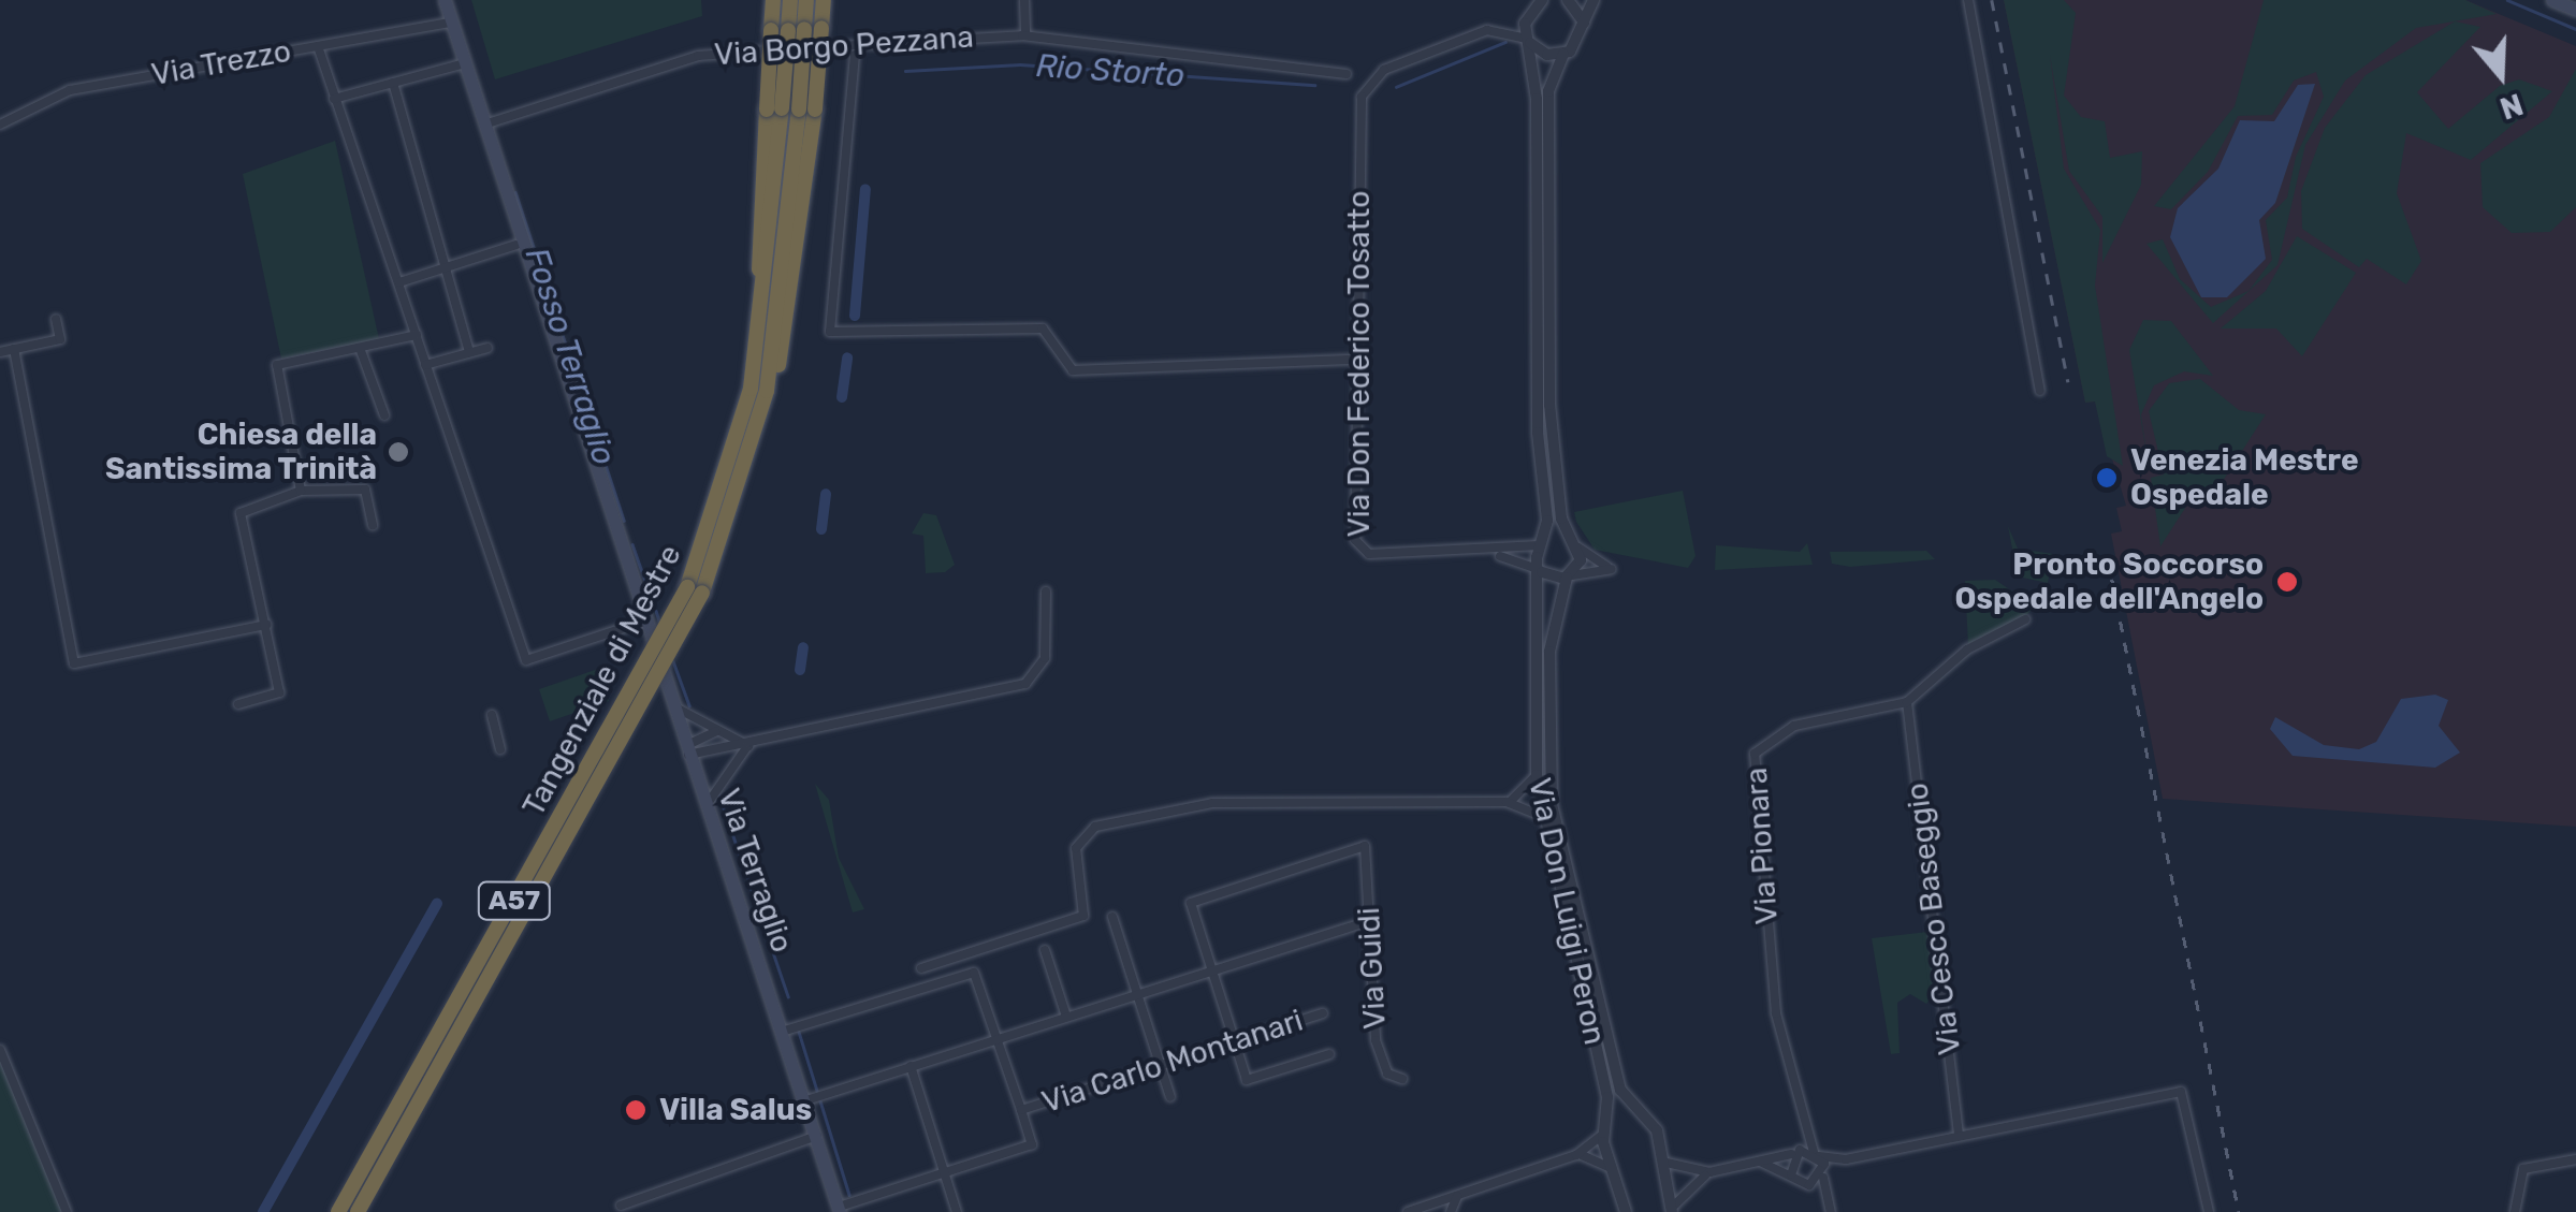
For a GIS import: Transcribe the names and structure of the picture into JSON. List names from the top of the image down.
{
  "streets": {
    "highway": ["Tangenziale di Mestre", "A57"],
    "main road": ["Via Terraglio"],
    "street": [
      "Via Borgo Pezzana",
      "Via Trezzo",
      "Via Don Federico Tosatto",
      "Via Pionara",
      "Via Don Luigi Peron",
      "Via Cesco Baseggio",
      "Via Guidi",
      "Via Carlo Montanari"
    ]
  },
  "crossings": [
    ["Via Borgo Pezzana", "Via Terraglio"],
    ["Via Trezzo", "Via Terraglio"],
    ["Via Don Federico Tosatto", "Via Don Luigi Peron"],
    ["Tangenziale di Mestre", "A57"],
    ["Via Pionara", "Via Cesco Baseggio"]
  ],
  "water": ["Rio Storto", "Fosso Terraglio"],
  "places": [
    "Chiesa della Santissima Trinità",
    "Venezia Mestre Ospedale",
    "Pronto Soccorso Ospedale dell'Angelo",
    "Villa Salus"
  ],
  "north": "bottom"
}
